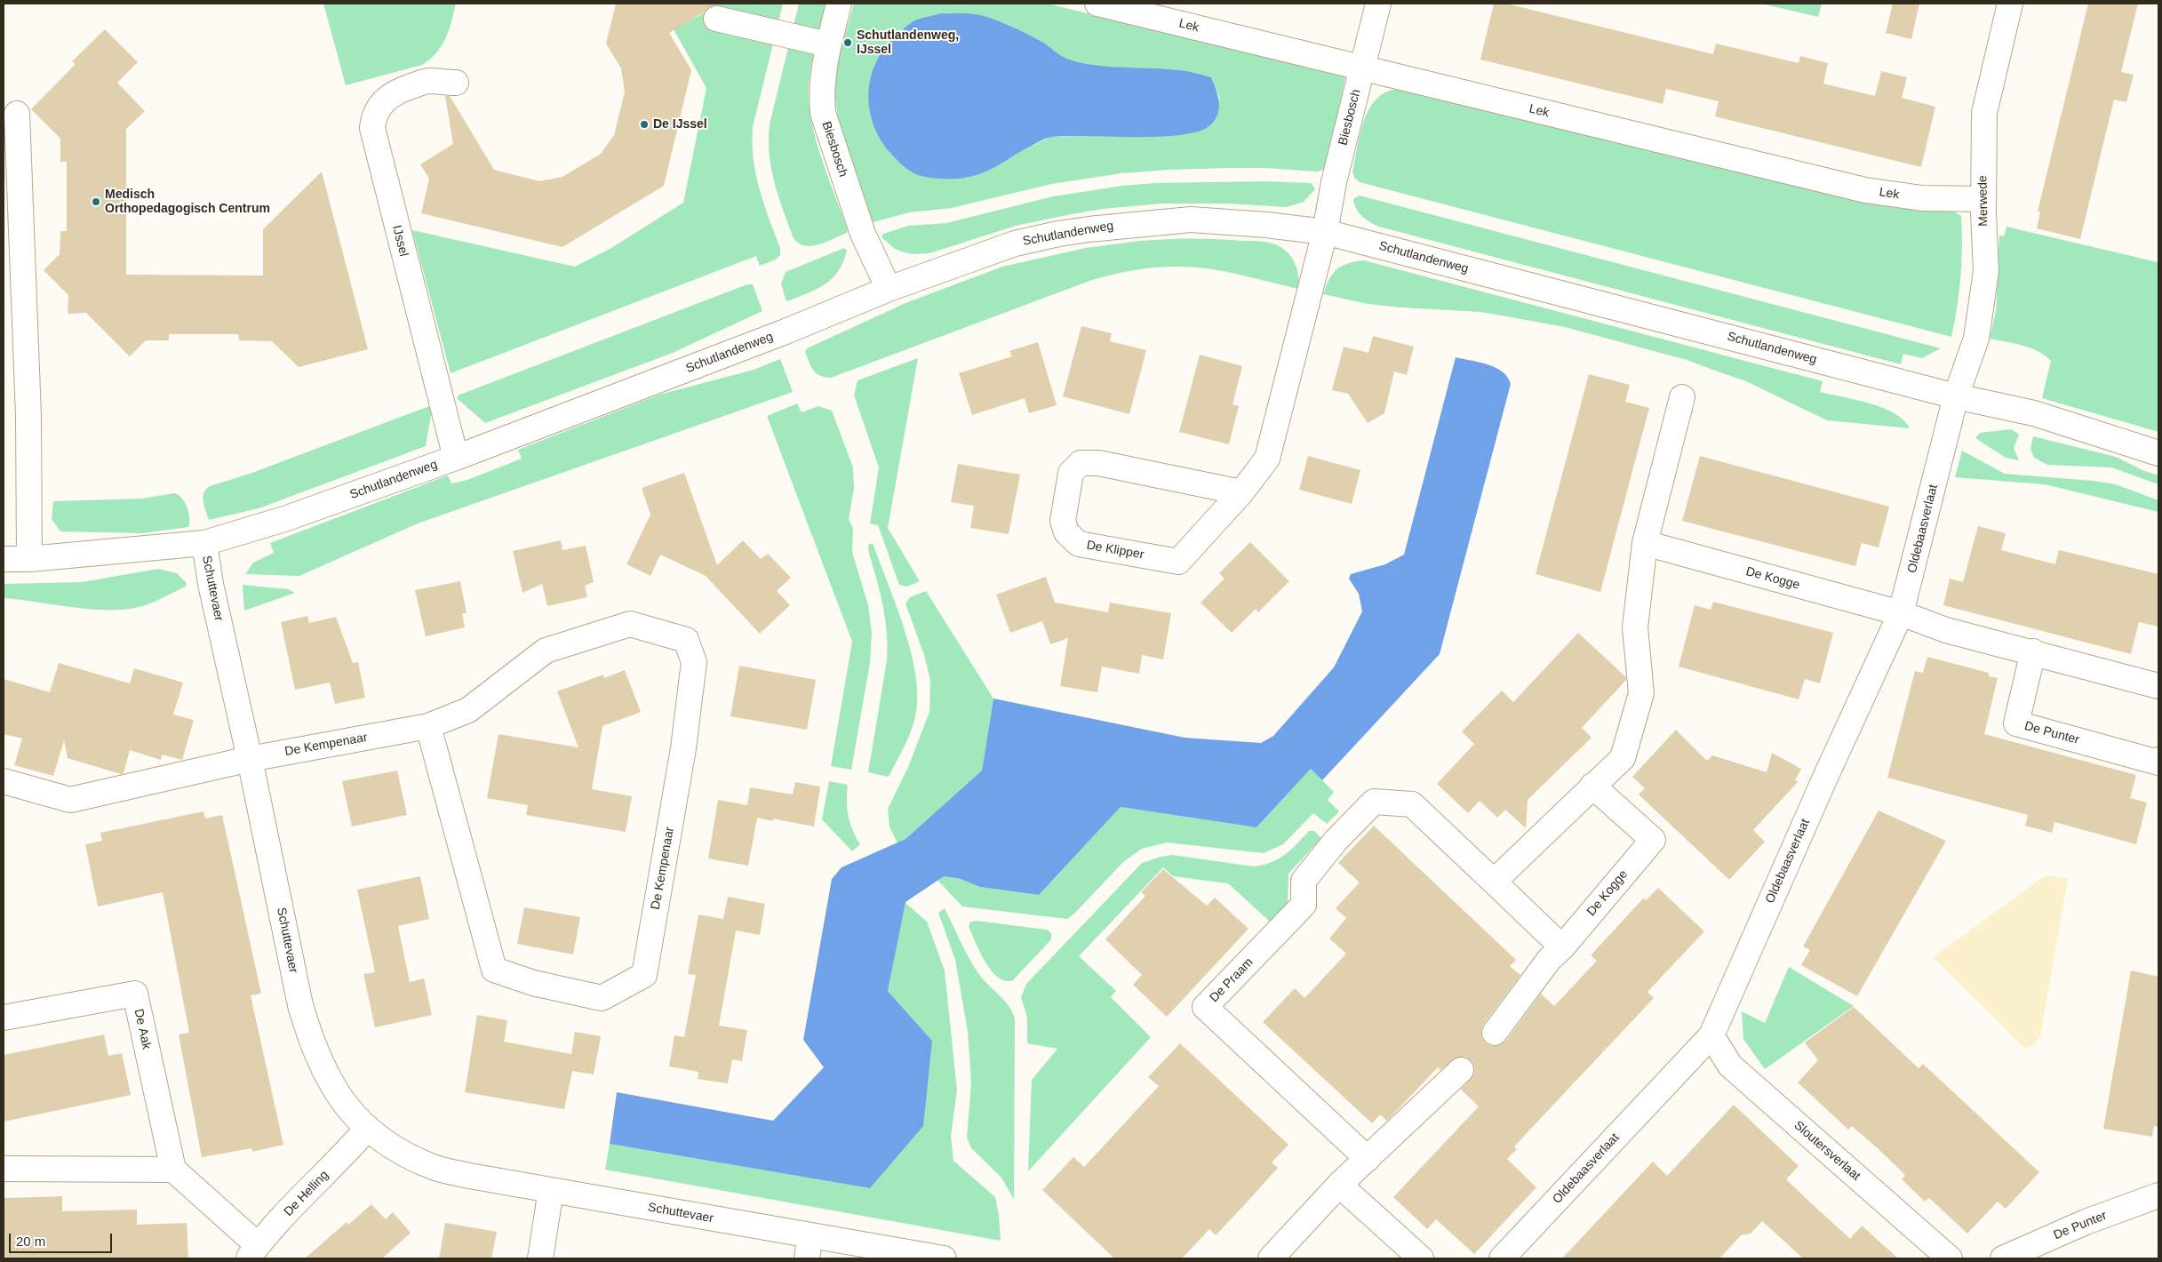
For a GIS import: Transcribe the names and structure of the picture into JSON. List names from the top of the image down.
{
  "streets": {
    "street": [
      "Lek",
      "Biesbosch",
      "Merwede",
      "Schutlandenweg",
      "IJssel",
      "Oldebaasverlaat",
      "De Klipper",
      "De Kogge",
      "Schuttevaer",
      "De Punter",
      "De Kempenaar",
      "De Praam",
      "De Aak",
      "Sloutersverlaat",
      "De Helling"
    ]
  },
  "crossings": [
    ["Lek", "Biesbosch"],
    ["Lek", "Merwede"],
    ["Biesbosch", "Schutlandenweg"],
    ["Biesbosch", "De Klipper"],
    ["Merwede", "Schutlandenweg"],
    ["Merwede", "Oldebaasverlaat"],
    ["Schutlandenweg", "IJssel"],
    ["Schutlandenweg", "Oldebaasverlaat"],
    ["Schutlandenweg", "De Klipper"],
    ["Schutlandenweg", "Schuttevaer"],
    ["Oldebaasverlaat", "De Kogge"],
    ["Oldebaasverlaat", "Sloutersverlaat"],
    ["Schuttevaer", "De Kempenaar"],
    ["Schuttevaer", "De Helling"]
  ],
  "places": ["Schutlandenweg, IJssel", "De IJssel", "Medisch Orthopedagogisch Centrum"],
  "scale_bar": "20 m"
}
